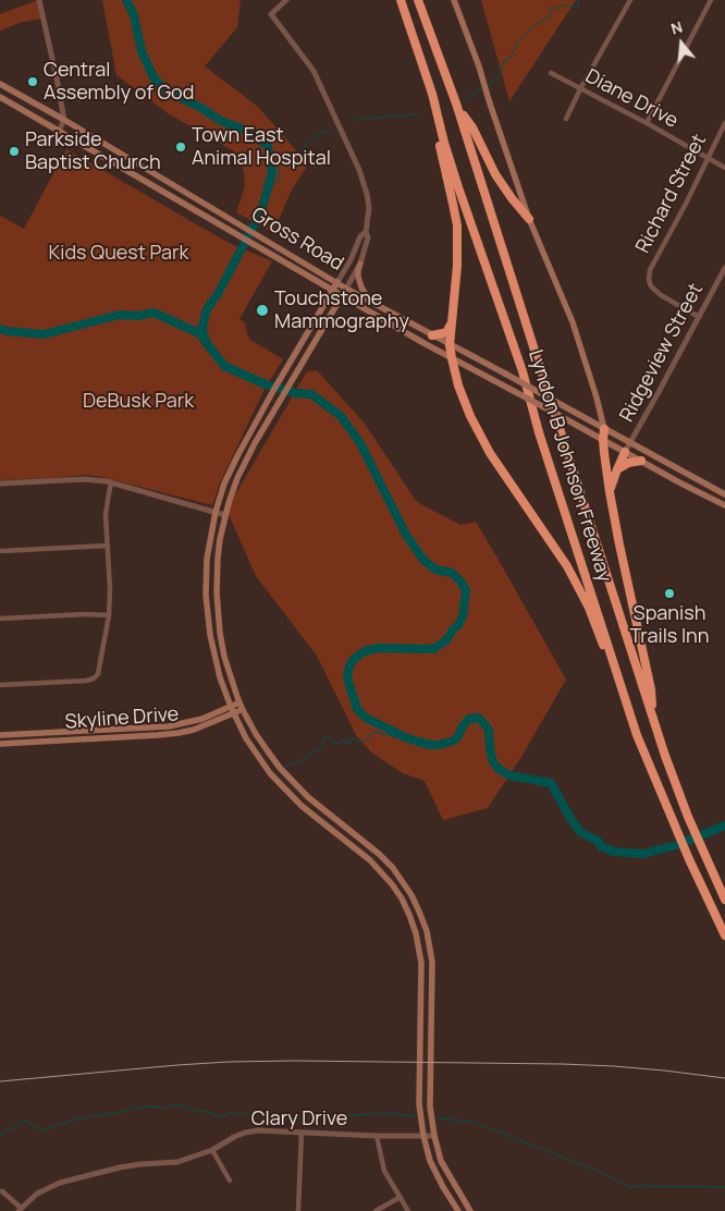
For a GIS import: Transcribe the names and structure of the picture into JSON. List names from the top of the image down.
{
  "streets": {
    "highway": ["Lyndon B Johnson Freeway"],
    "main road": ["Gross Road", "Skyline Drive"],
    "street": [
      "Diane Drive",
      "Richard Street",
      "Ridgeview Street",
      "Clary Drive"
    ]
  },
  "crossings": [
    ["Diane Drive", "Richard Street"],
    ["Richard Street", "Ridgeview Street"],
    ["Gross Road", "Ridgeview Street"]
  ],
  "parks": ["Kids Quest Park", "DeBusk Park"],
  "places": [
    "Central Assembly of God",
    "Town East Animal Hospital",
    "Parkside Baptist Church",
    "Touchstone Mammography",
    "Spanish Trails Inn"
  ],
  "north": "top"
}
